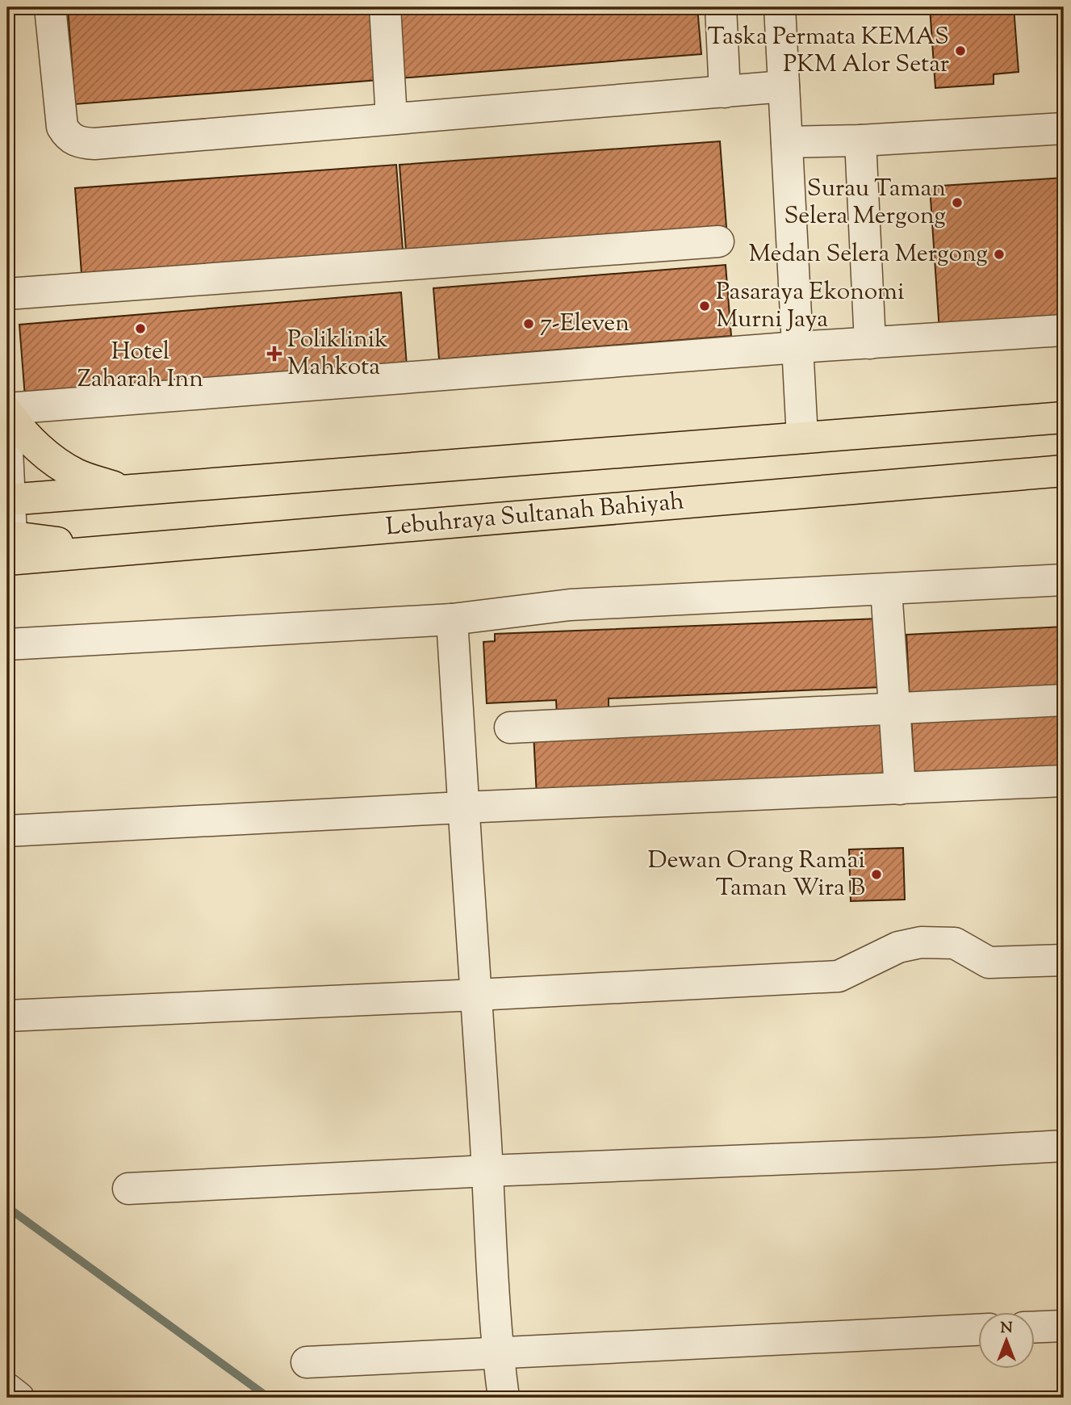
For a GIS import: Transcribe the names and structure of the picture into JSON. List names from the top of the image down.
{
  "streets": {
    "main road": ["Lebuhraya Sultanah Bahiyah"]
  },
  "places": {
    "other": [
      "Taska Permata KEMAS PKM Alor Setar",
      "Surau Taman Selera Mergong",
      "Medan Selera Mergong",
      "Pasaraya Ekonomi Murni Jaya",
      "7-Eleven",
      "Hotel Zaharah Inn",
      "Dewan Orang Ramai Taman Wira B"
    ],
    "health": ["Poliklinik Mahkota"]
  },
  "north": "top"
}
